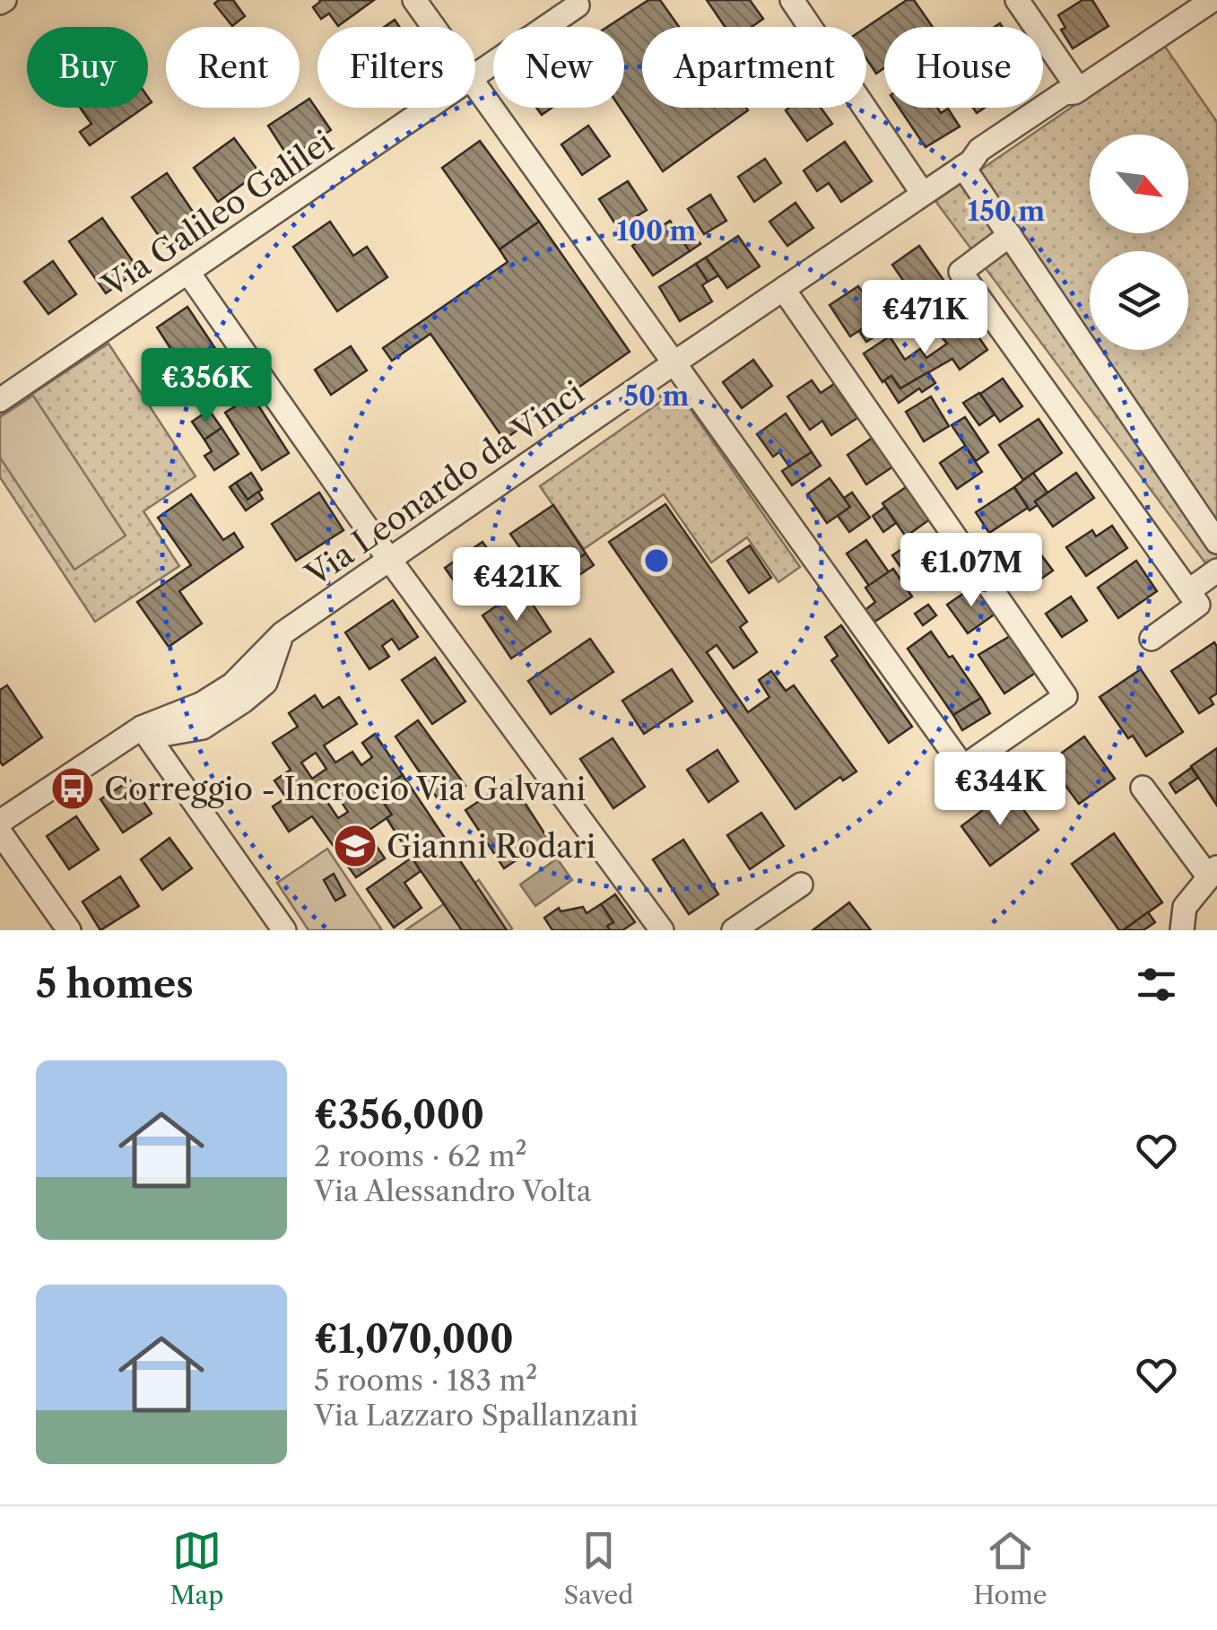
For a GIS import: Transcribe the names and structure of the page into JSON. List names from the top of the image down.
{
  "streets": {
    "street": ["Via Galileo Galilei", "Via Leonardo da Vinci"]
  },
  "places": {
    "bus stop": ["Correggio - Incrocio Via Galvani"],
    "school or university": ["Gianni Rodari"]
  },
  "north": "bottom right",
  "page": {
    "chip": [
      "Buy",
      "Rent",
      "Filters",
      "New",
      "Apartment",
      "House"
    ],
    "price": [
      "€471K",
      "€356K",
      "€1.07M",
      "€421K",
      "€344K"
    ],
    "heading": "5 homes",
    "list": [
      {
        "name": "€356,000",
        "note": "2 rooms · 62 m² · Via Alessandro Volta"
      },
      {
        "name": "€1,070,000",
        "note": "5 rooms · 183 m² · Via Lazzaro Spallanzani"
      }
    ],
    "tabs": ["Map", "Saved", "Home"]
  },
  "rings": ["150 m", "100 m", "50 m"]
}
